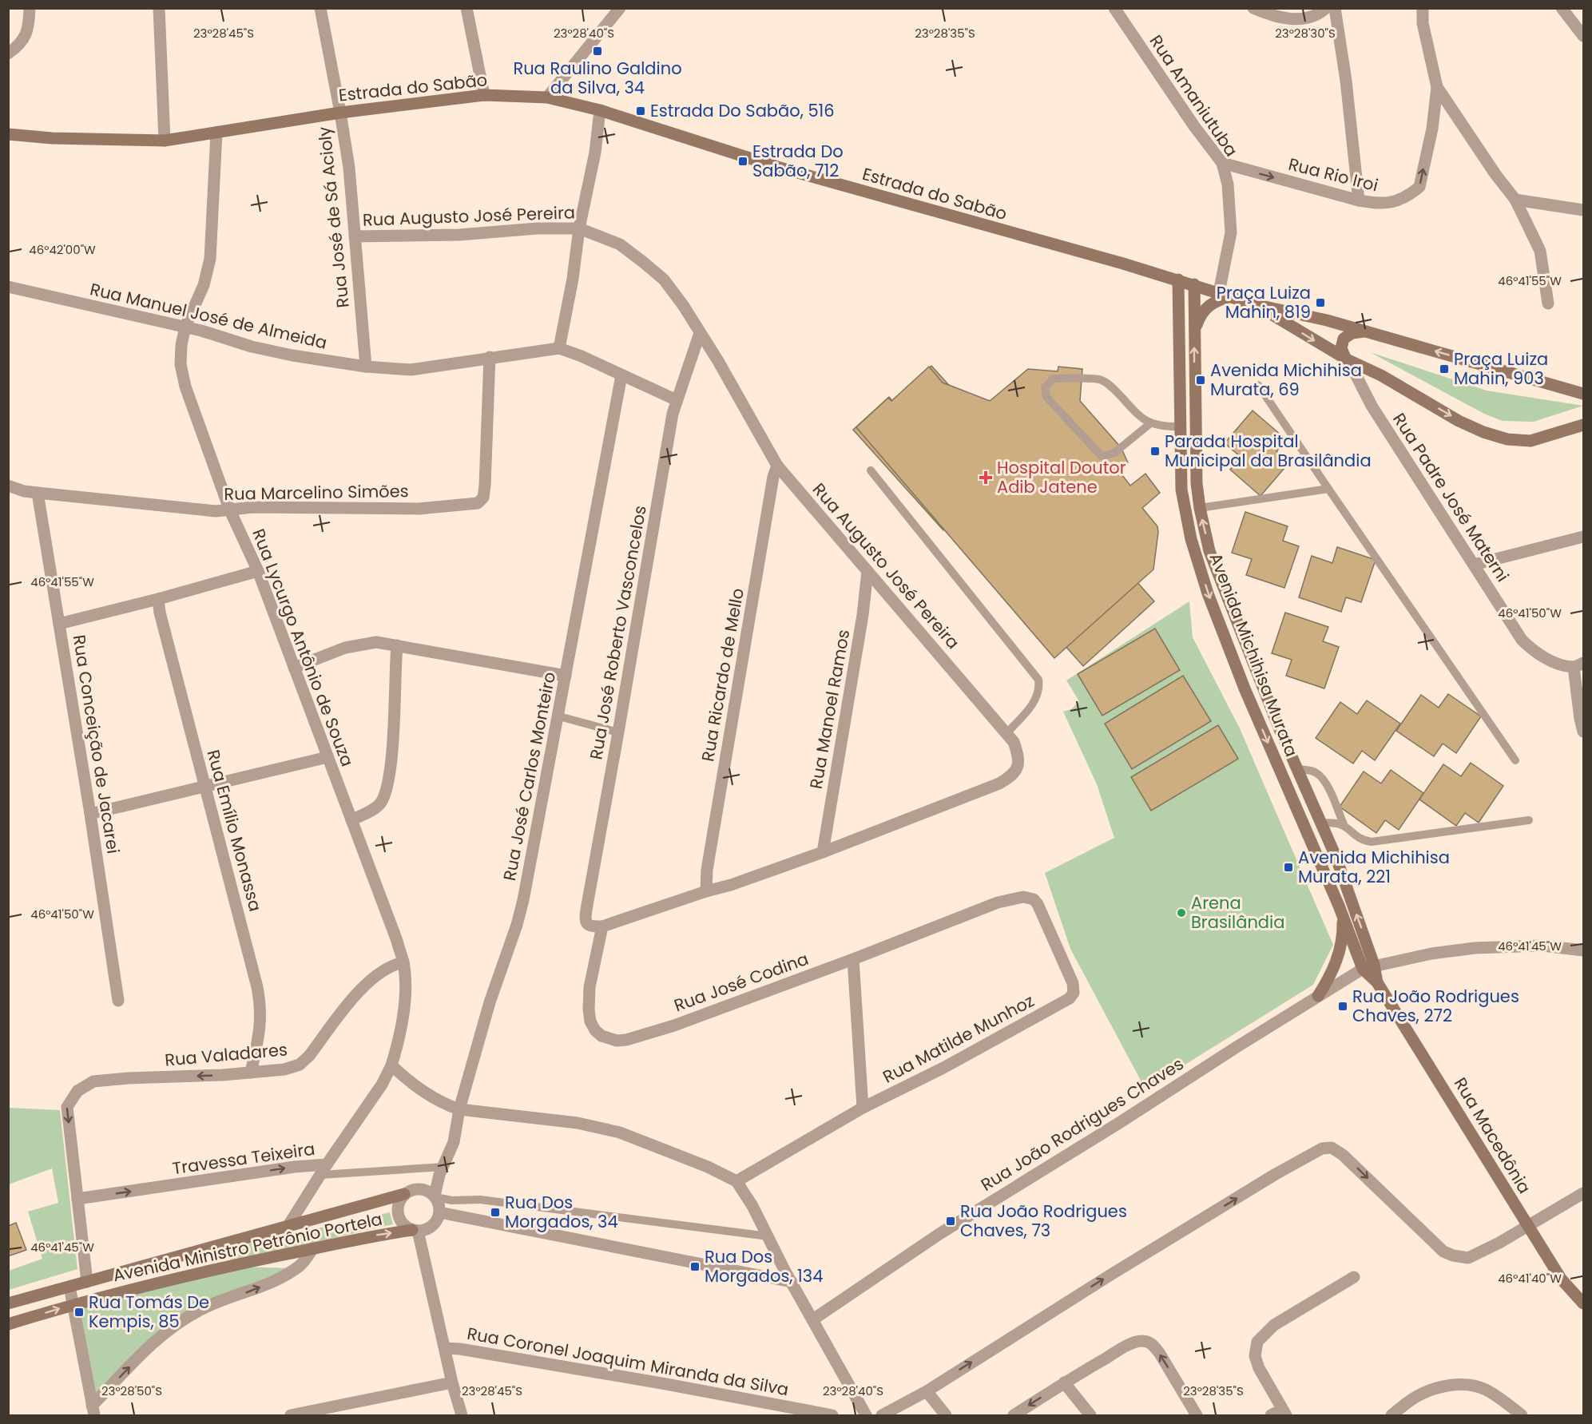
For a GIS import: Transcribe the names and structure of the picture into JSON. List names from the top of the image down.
{
  "streets": {
    "street": [
      "Estrada do Sabão",
      "Rua Amaniutuba",
      "Rua Rio Iroi",
      "Rua Augusto José Pereira",
      "Rua José de Sá Acioly",
      "Rua Manuel José de Almeida",
      "Rua Marcelino Simões",
      "Rua Padre José Materni",
      "Rua José Roberto Vasconcelos",
      "Rua Lycurgo Antônio de Souza",
      "Avenida Michihisa Murata",
      "Rua Ricardo de Mello",
      "Rua Manoel Ramos",
      "Rua Conceição de Jacarei",
      "Rua José Carlos Monteiro",
      "Rua Emílio Monassa",
      "Rua José Codina",
      "Rua Matilde Munhoz",
      "Rua Valadares",
      "Rua João Rodrigues Chaves",
      "Rua Macedônia",
      "Travessa Teixeira",
      "Avenida Ministro Petrônio Portela",
      "Rua Coronel Joaquim Miranda da Silva"
    ]
  },
  "crossings": [
    ["Estrada do Sabão", "Rua Amaniutuba"],
    ["Estrada do Sabão", "Rua José de Sá Acioly"],
    ["Estrada do Sabão", "Rua Padre José Materni"],
    ["Estrada do Sabão", "Rua Lycurgo Antônio de Souza"],
    ["Estrada do Sabão", "Avenida Michihisa Murata"],
    ["Rua Amaniutuba", "Rua Rio Iroi"],
    ["Rua Augusto José Pereira", "Rua José de Sá Acioly"],
    ["Rua Augusto José Pereira", "Rua José Roberto Vasconcelos"],
    ["Rua Augusto José Pereira", "Rua Ricardo de Mello"],
    ["Rua Augusto José Pereira", "Rua Manoel Ramos"],
    ["Rua Augusto José Pereira", "Rua José Codina"],
    ["Rua José de Sá Acioly", "Rua Manuel José de Almeida"],
    ["Rua Manuel José de Almeida", "Rua Marcelino Simões"],
    ["Rua Manuel José de Almeida", "Rua José Roberto Vasconcelos"],
    ["Rua Manuel José de Almeida", "Rua Lycurgo Antônio de Souza"],
    ["Rua Manuel José de Almeida", "Rua José Carlos Monteiro"],
    ["Rua Marcelino Simões", "Rua Lycurgo Antônio de Souza"],
    ["Rua Marcelino Simões", "Rua Conceição de Jacarei"],
    ["Rua José Roberto Vasconcelos", "Rua José Codina"],
    ["Rua Lycurgo Antônio de Souza", "Rua Valadares"],
    ["Rua Lycurgo Antônio de Souza", "Travessa Teixeira"],
    ["Avenida Michihisa Murata", "Rua João Rodrigues Chaves"],
    ["Avenida Michihisa Murata", "Rua Macedônia"],
    ["Rua José Carlos Monteiro", "Avenida Ministro Petrônio Portela"],
    ["Rua Emílio Monassa", "Rua Valadares"],
    ["Rua José Codina", "Rua Matilde Munhoz"],
    ["Rua Valadares", "Travessa Teixeira"],
    ["Rua João Rodrigues Chaves", "Rua Macedônia"],
    ["Travessa Teixeira", "Avenida Ministro Petrônio Portela"]
  ],
  "one_way": ["Travessa Teixeira"],
  "places": {
    "transit": [
      "Rua Raulino Galdino da Silva, 34",
      "Estrada Do Sabão, 516",
      "Estrada Do Sabão, 712",
      "Praça Luiza Mahin, 819",
      "Praça Luiza Mahin, 903",
      "Avenida Michihisa Murata, 69",
      "Parada Hospital Municipal da Brasilândia",
      "Avenida Michihisa Murata, 221",
      "Rua João Rodrigues Chaves, 272",
      "Rua Dos Morgados, 34",
      "Rua João Rodrigues Chaves, 73",
      "Rua Dos Morgados, 134",
      "Rua Tomás De Kempis, 85"
    ],
    "health": ["Hospital Doutor Adib Jatene"],
    "other": ["Arena Brasilândia"]
  },
  "coordinates": [
    "23°28'45\"S",
    "23°28'40\"S",
    "23°28'35\"S",
    "23°28'30\"S",
    "46°42'00\"W",
    "46°41'55\"W",
    "46°41'50\"W",
    "46°41'45\"W",
    "46°41'40\"W",
    "23°28'50\"S"
  ]
}
